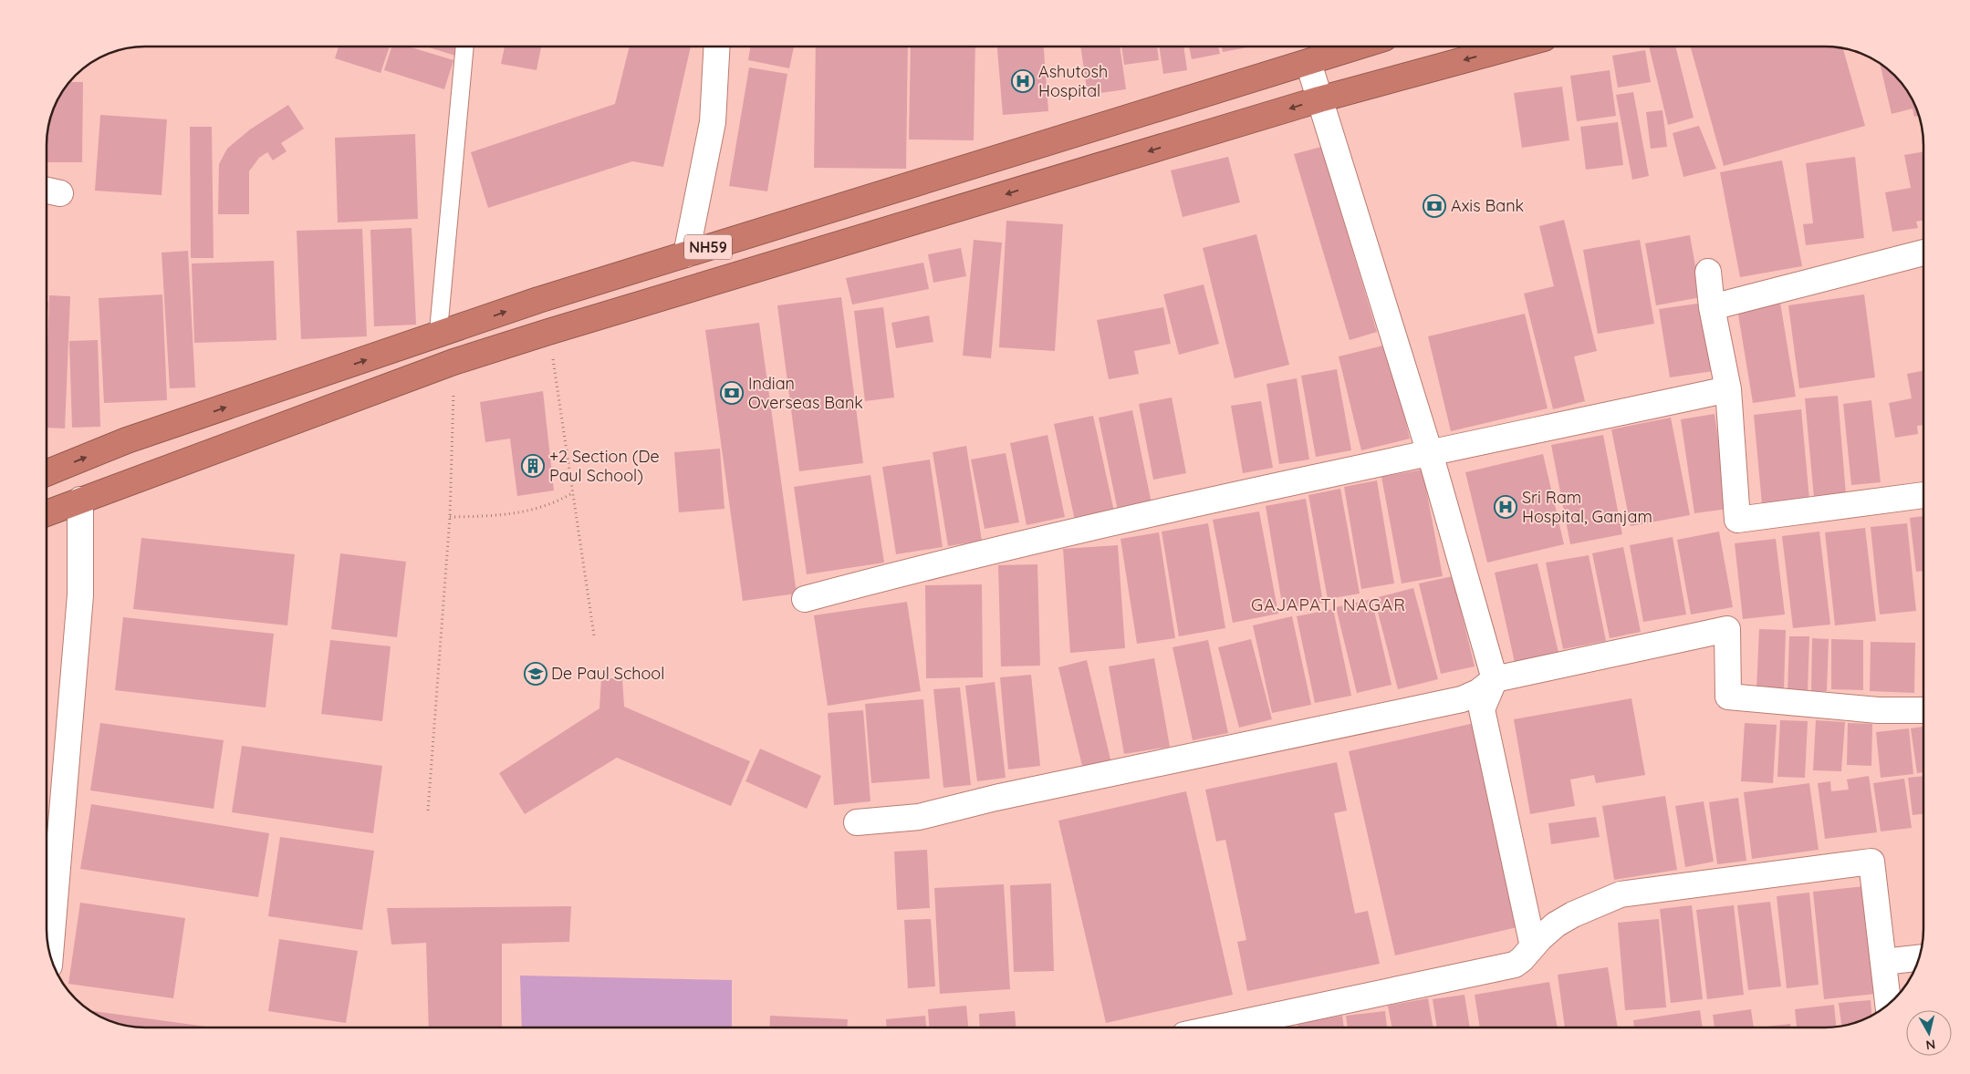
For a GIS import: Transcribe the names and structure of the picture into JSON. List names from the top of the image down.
{
  "streets": {
    "highway": ["NH59"]
  },
  "districts": ["GAJAPATI NAGAR"],
  "places": {
    "hospital": ["Ashutosh Hospital", "Sri Ram Hospital, Ganjam"],
    "bank": ["Axis Bank", "Indian Overseas Bank"],
    "building": ["+2 Section (De Paul School)"],
    "school or university": ["De Paul School"]
  },
  "north": "bottom"
}
